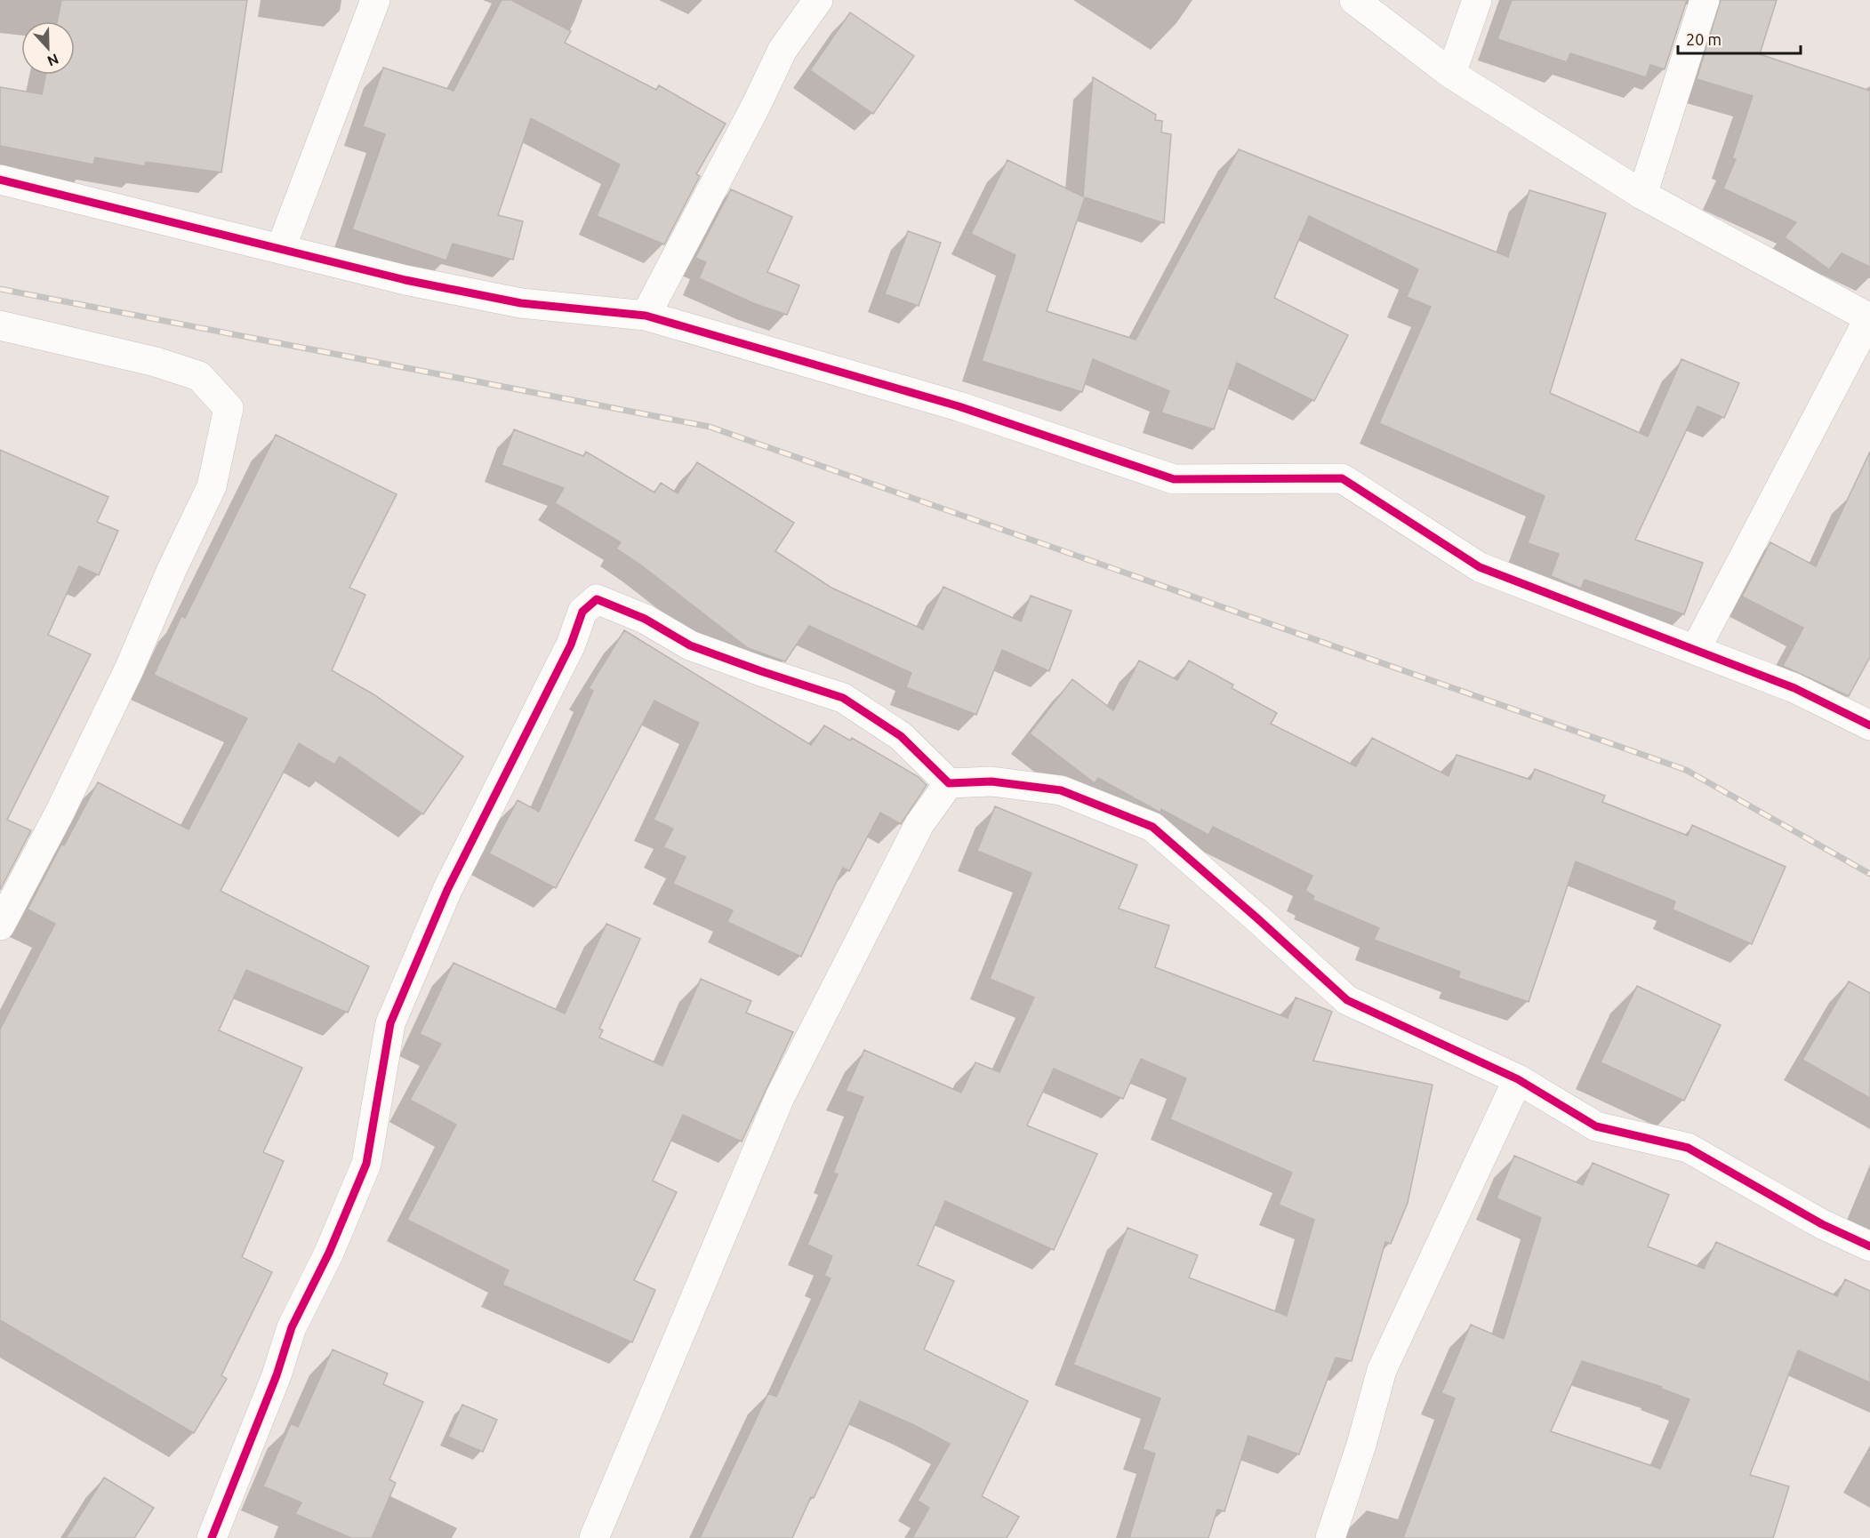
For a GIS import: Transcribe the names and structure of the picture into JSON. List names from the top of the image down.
{
  "scale_bar": "20 m",
  "north": "bottom"
}
